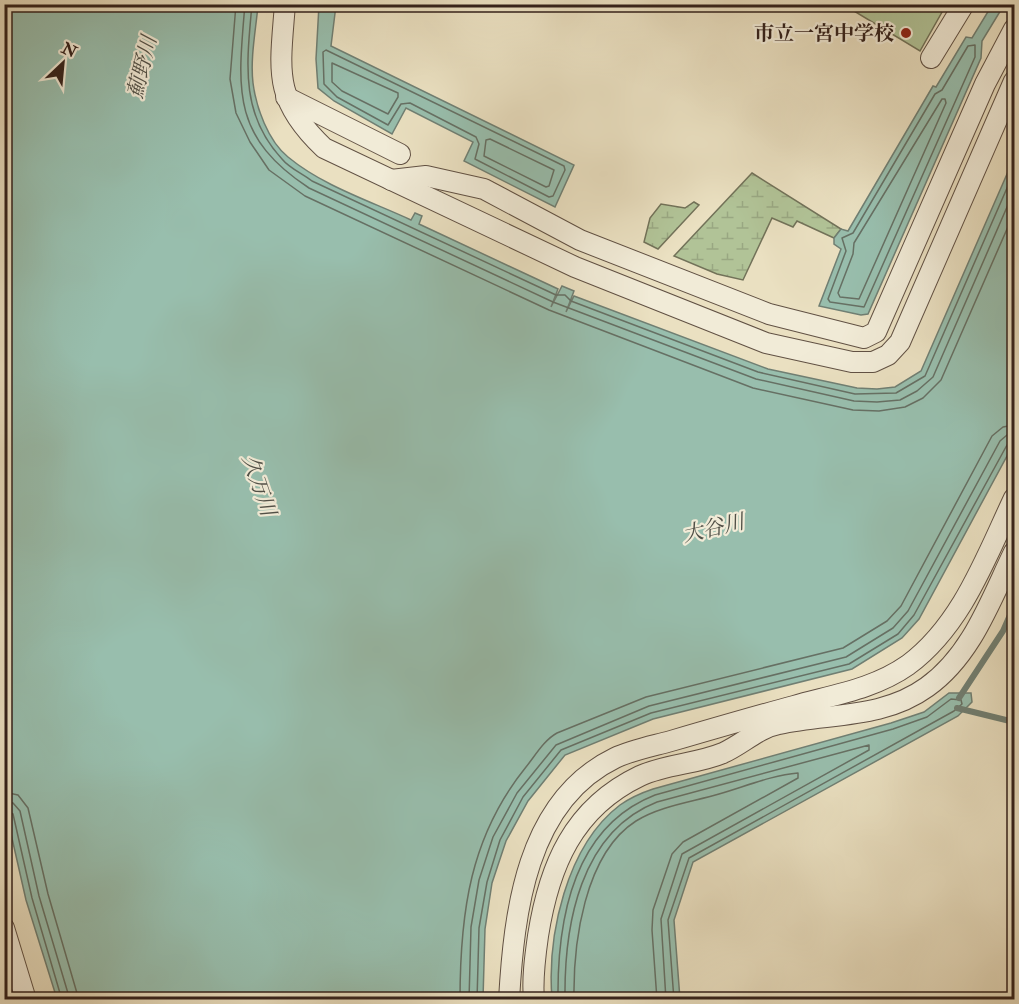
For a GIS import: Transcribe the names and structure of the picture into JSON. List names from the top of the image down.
{
  "water": ["薊野川", "久万川", "大谷川"],
  "places": ["市立一宮中学校"],
  "north": "top right"
}
